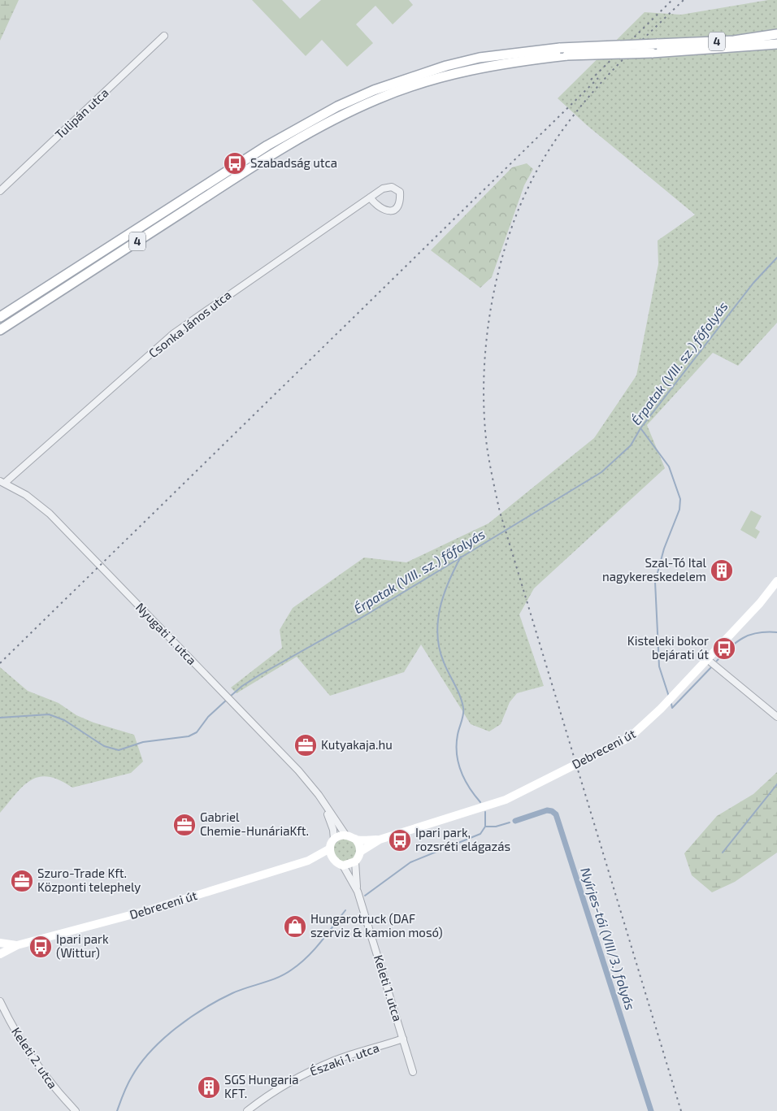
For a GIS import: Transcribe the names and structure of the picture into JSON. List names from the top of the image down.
{
  "streets": {
    "main road": ["4"],
    "street": [
      "Tulipán utca",
      "Csonka János utca",
      "Nyugati 1. utca",
      "Debreceni út",
      "Keleti 1. utca",
      "Keleti 2. utca",
      "Északi 1. utca"
    ]
  },
  "crossings": [
    ["Csonka János utca", "Nyugati 1. utca"],
    ["Keleti 1. utca", "Északi 1. utca"]
  ],
  "water": ["Érpatak (VIII. sz.) főfolyás", "Nyírjes-tói (VIII/3.) folyás"],
  "places": {
    "bus stop": [
      "Szabadság utca",
      "Kisteleki bokor bejárati út",
      "Ipari park, rozsréti elágazás",
      "Ipari park (Wittur)"
    ],
    "building": ["Szal-Tó Ital nagykereskedelem", "SGS Hungaria KFT."],
    "office": ["Kutyakaja.hu", "Gabriel Chemie-HunáriaKft.", "Szuro-Trade Kft. Központi telephely"],
    "shop": ["Hungarotruck (DAF szerviz & kamion mosó)"]
  }
}
